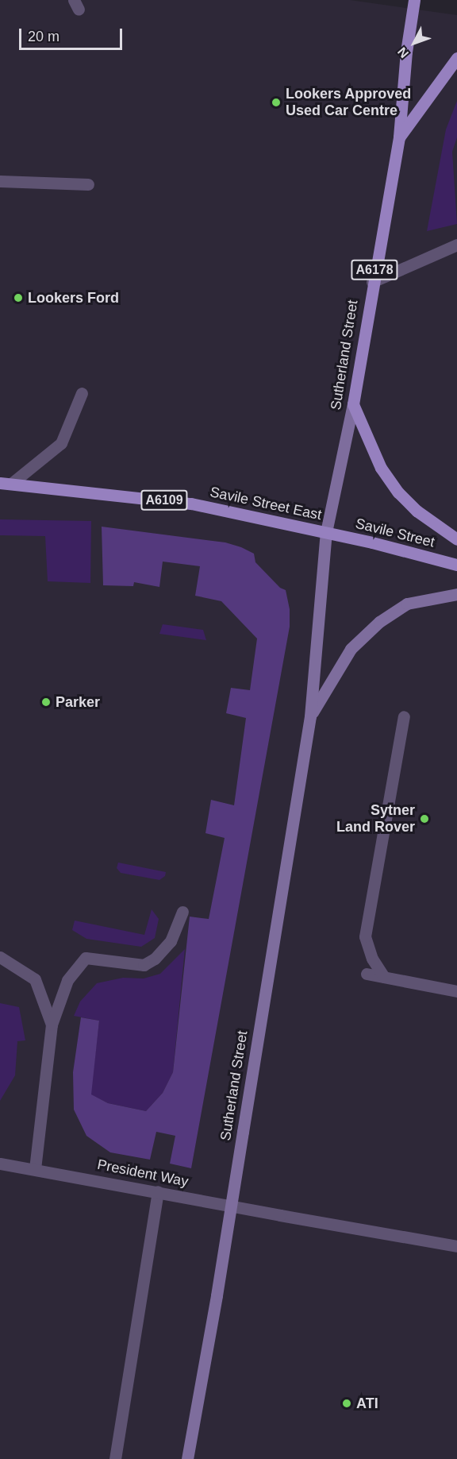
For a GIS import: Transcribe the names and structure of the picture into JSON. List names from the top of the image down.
{
  "streets": {
    "main road": [
      "A6178",
      "Sutherland Street",
      "A6109",
      "Savile Street East",
      "Savile Street"
    ],
    "street": ["President Way"]
  },
  "crossings": [
    ["Sutherland Street", "Savile Street East"],
    ["Sutherland Street", "Savile Street"],
    ["Savile Street East", "Savile Street"]
  ],
  "places": [
    "Lookers Approved Used Car Centre",
    "Lookers Ford",
    "Parker",
    "Sytner Land Rover",
    "ATI"
  ],
  "scale_bar": "20 m",
  "north": "bottom left"
}
